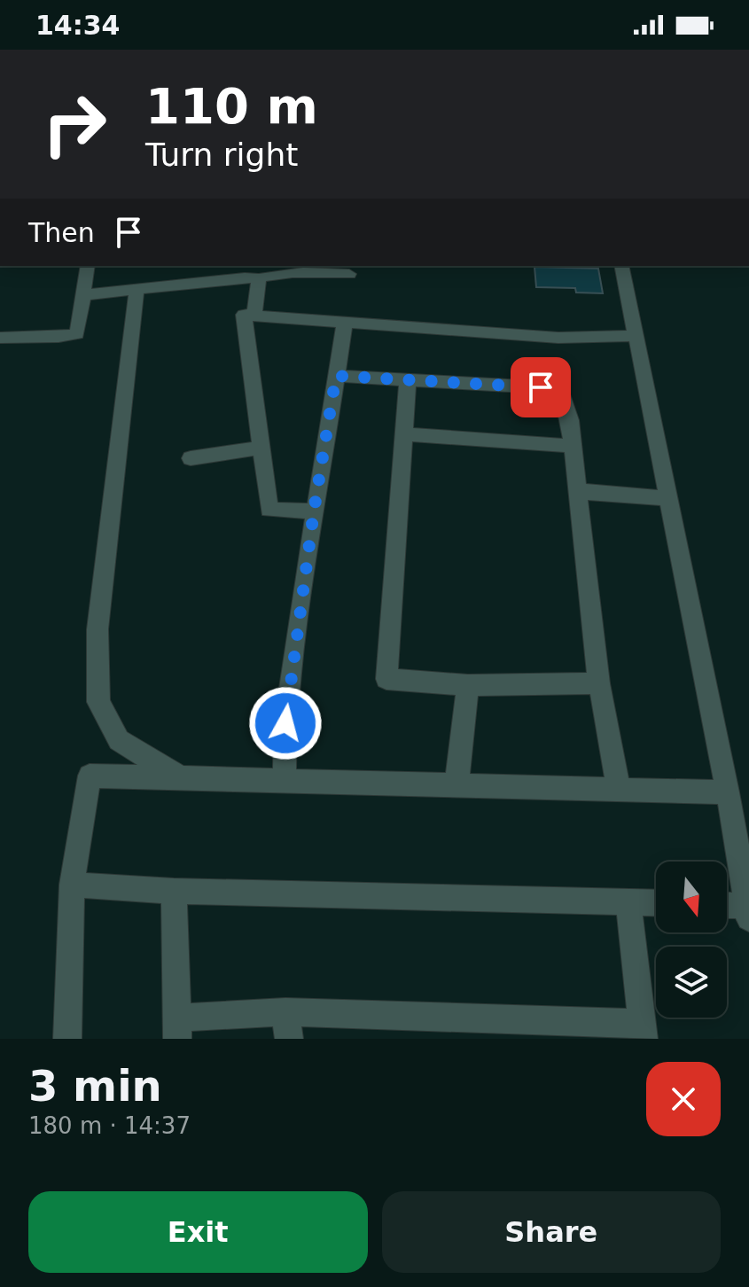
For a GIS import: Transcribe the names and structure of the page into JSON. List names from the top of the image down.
{
  "north": "bottom",
  "page": {
    "status": "14:34",
    "turn": ["110 m", "Turn right"],
    "then": "Then",
    "heading": ["3 min", "180 m · 14:37"],
    "buttons": ["Exit", "Share"]
  }
}
